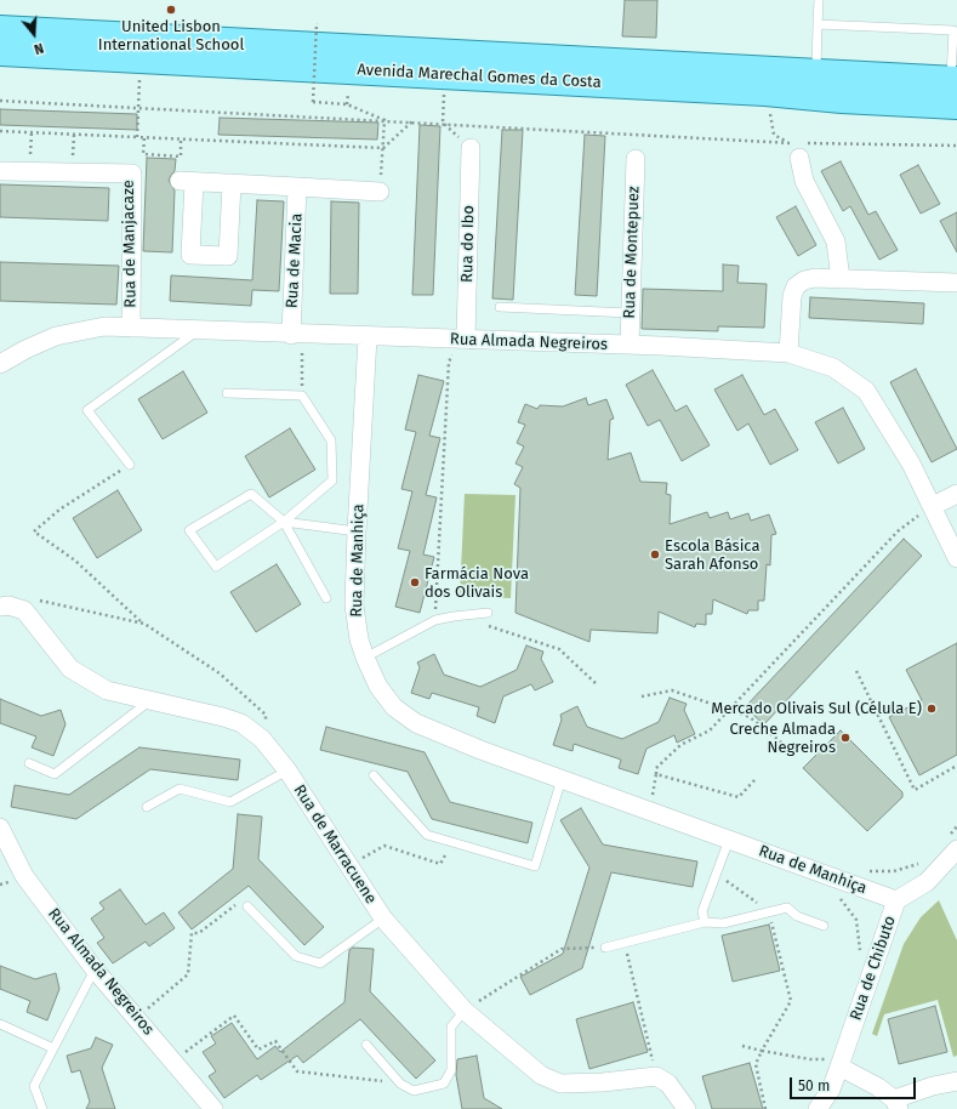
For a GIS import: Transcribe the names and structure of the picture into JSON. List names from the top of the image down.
{
  "streets": {
    "main road": ["Avenida Marechal Gomes da Costa"],
    "street": [
      "Rua de Manjacaze",
      "Rua do Ibo",
      "Rua de Montepuez",
      "Rua de Macia",
      "Rua Almada Negreiros",
      "Rua de Manhiça",
      "Rua de Marracuene",
      "Rua de Chibuto"
    ]
  },
  "crossings": [
    ["Rua de Manjacaze", "Rua Almada Negreiros"],
    ["Rua do Ibo", "Rua Almada Negreiros"],
    ["Rua de Montepuez", "Rua Almada Negreiros"],
    ["Rua de Macia", "Rua Almada Negreiros"],
    ["Rua Almada Negreiros", "Rua de Manhiça"],
    ["Rua de Manhiça", "Rua de Chibuto"]
  ],
  "places": [
    "United Lisbon International School",
    "Escola Básica Sarah Afonso",
    "Farmácia Nova dos Olivais",
    "Mercado Olivais Sul (Célula E)",
    "Creche Almada Negreiros"
  ],
  "scale_bar": "50 m",
  "north": "bottom"
}
